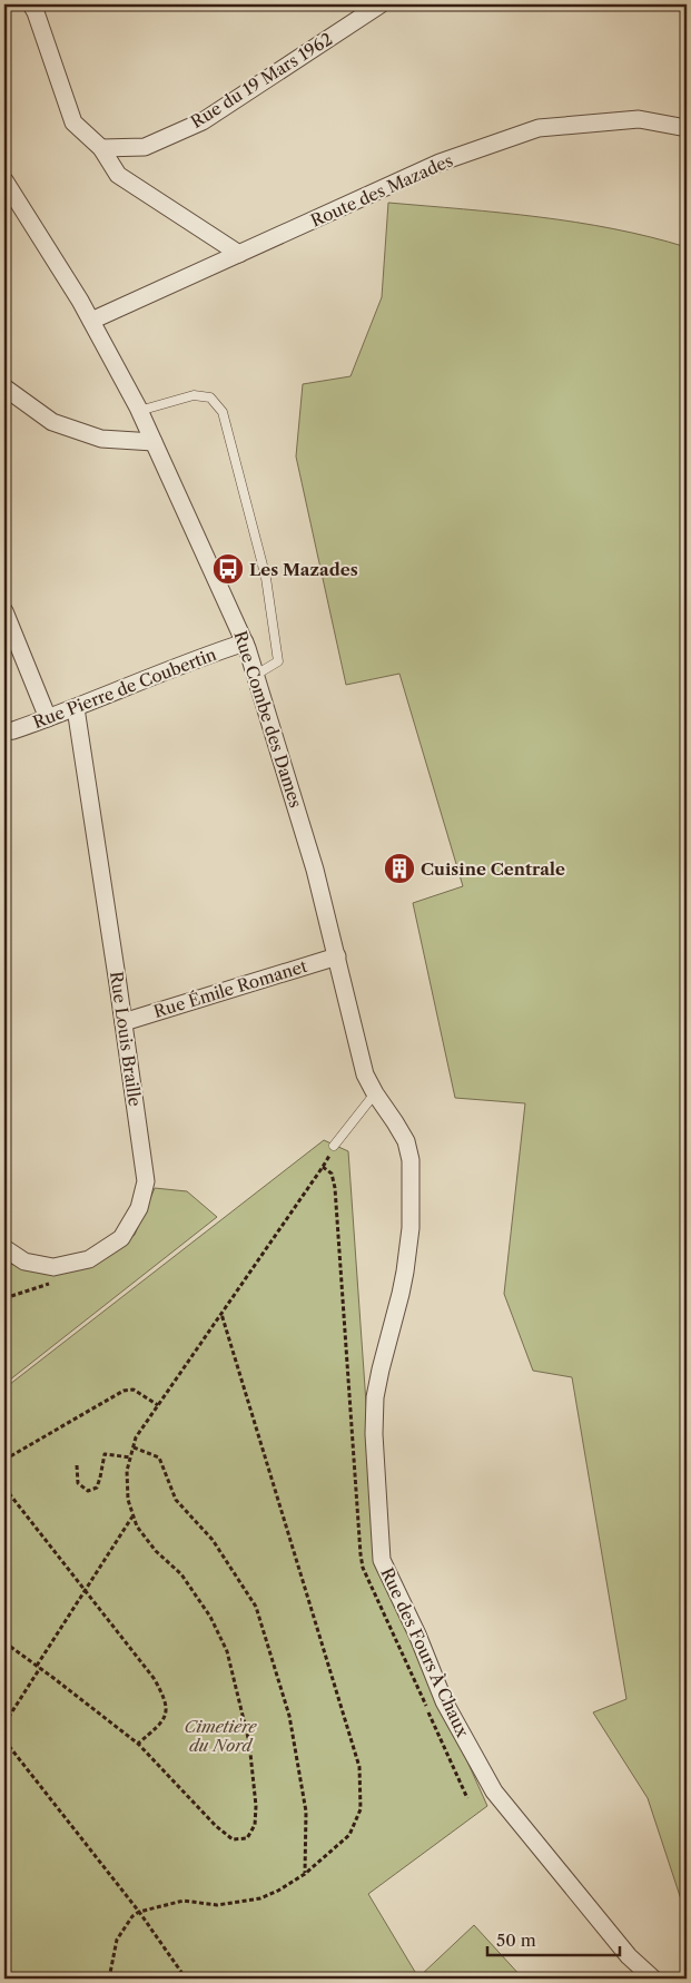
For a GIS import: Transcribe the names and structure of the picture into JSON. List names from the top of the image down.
{
  "streets": {
    "street": [
      "Rue du 19 Mars 1962",
      "Route des Mazades",
      "Rue Pierre de Coubertin",
      "Rue Combe des Dames",
      "Rue Émile Romanet",
      "Rue Louis Braille",
      "Rue des Fours À Chaux"
    ]
  },
  "crossings": [
    ["Route des Mazades", "Rue Combe des Dames"],
    ["Rue Pierre de Coubertin", "Rue Combe des Dames"],
    ["Rue Pierre de Coubertin", "Rue Louis Braille"],
    ["Rue Combe des Dames", "Rue Émile Romanet"],
    ["Rue Combe des Dames", "Rue des Fours À Chaux"],
    ["Rue Émile Romanet", "Rue Louis Braille"]
  ],
  "parks": ["Cimetière du Nord"],
  "places": {
    "bus stop": ["Les Mazades"],
    "building": ["Cuisine Centrale"]
  },
  "scale_bar": "50 m"
}
